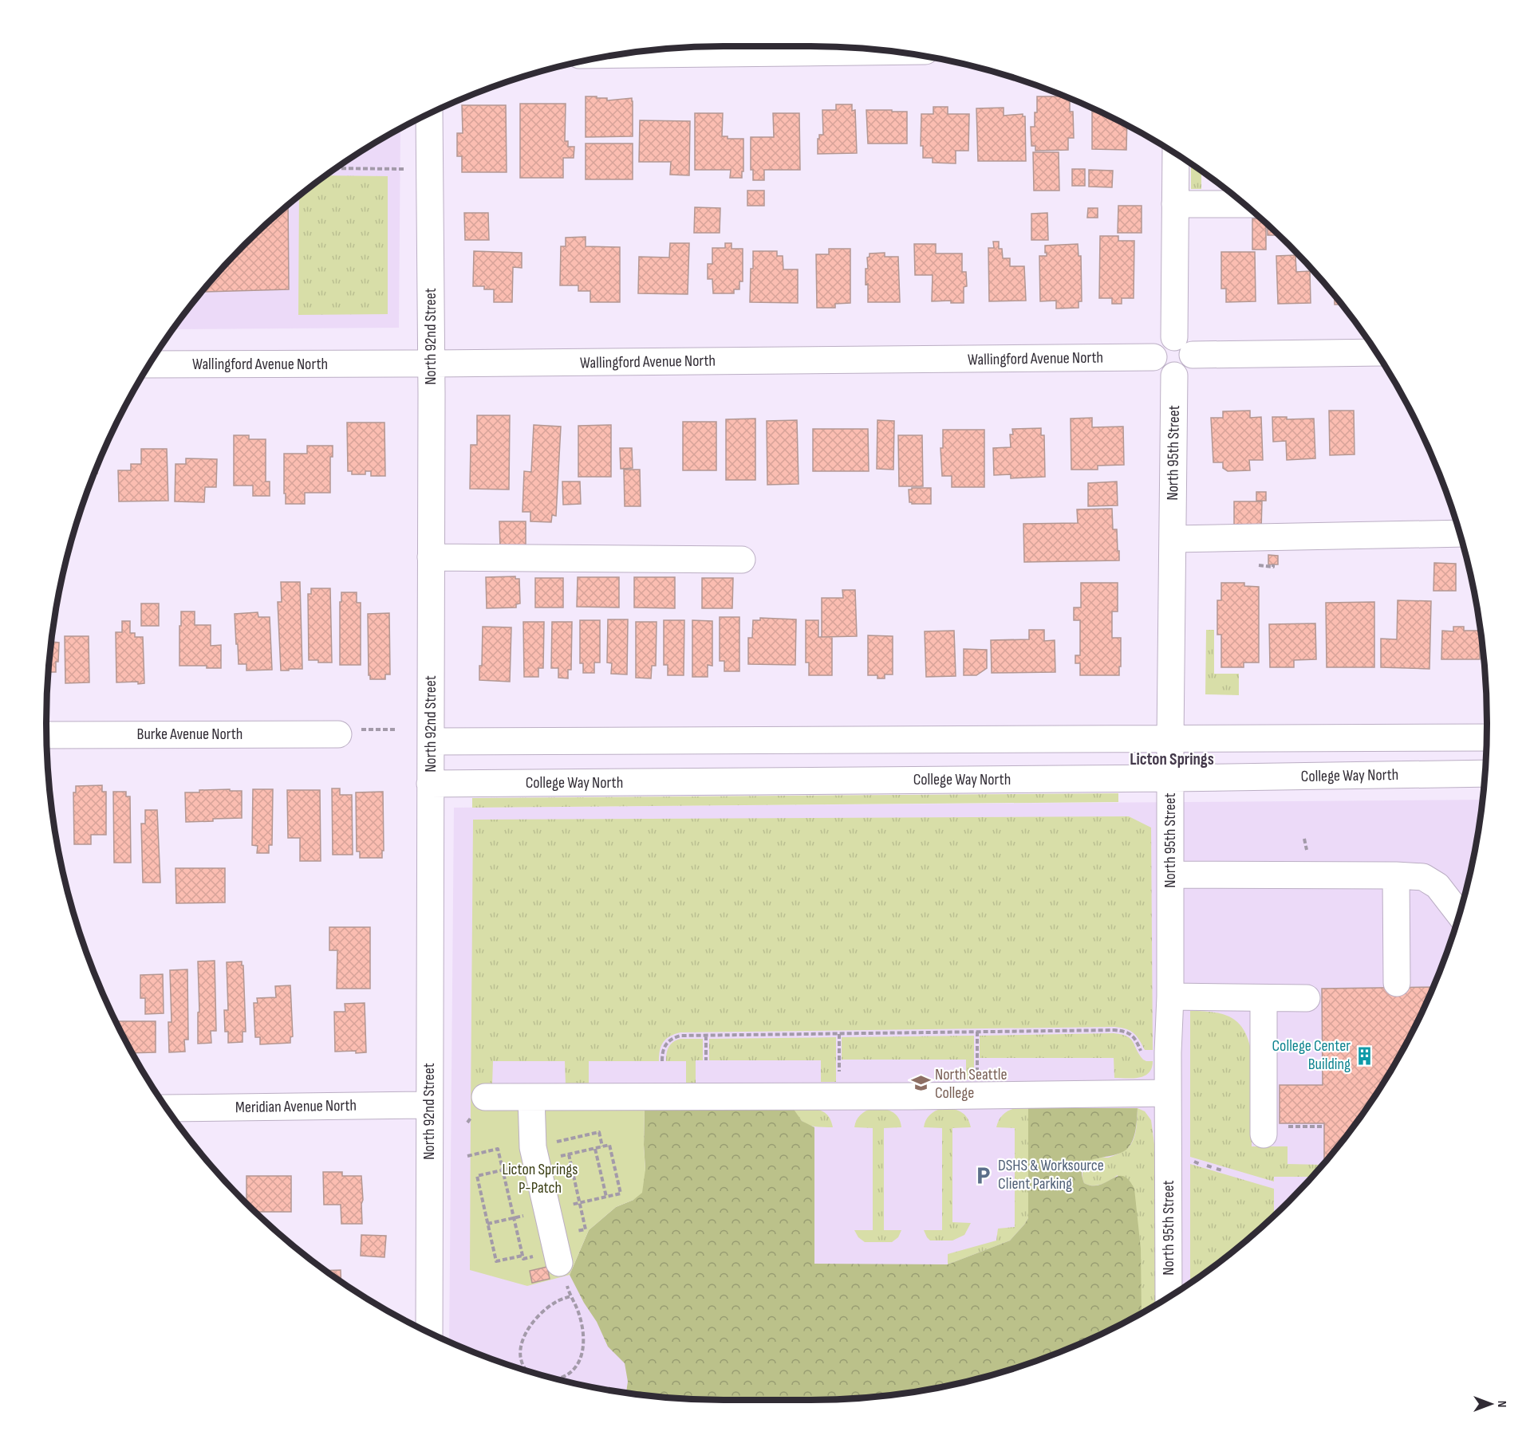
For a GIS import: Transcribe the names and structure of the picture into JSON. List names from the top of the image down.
{
  "streets": {
    "street": [
      "North 92nd Street",
      "Wallingford Avenue North",
      "North 95th Street",
      "Burke Avenue North",
      "College Way North",
      "Meridian Avenue North"
    ]
  },
  "crossings": [
    ["North 92nd Street", "Wallingford Avenue North"],
    ["North 92nd Street", "College Way North"],
    ["North 92nd Street", "Meridian Avenue North"],
    ["Wallingford Avenue North", "North 95th Street"],
    ["North 95th Street", "College Way North"]
  ],
  "districts": ["Licton Springs"],
  "parks": ["Licton Springs P-Patch"],
  "places": {
    "building": ["College Center Building"],
    "school or university": ["North Seattle College"],
    "parking": ["DSHS & Worksource Client Parking"]
  },
  "north": "right"
}
